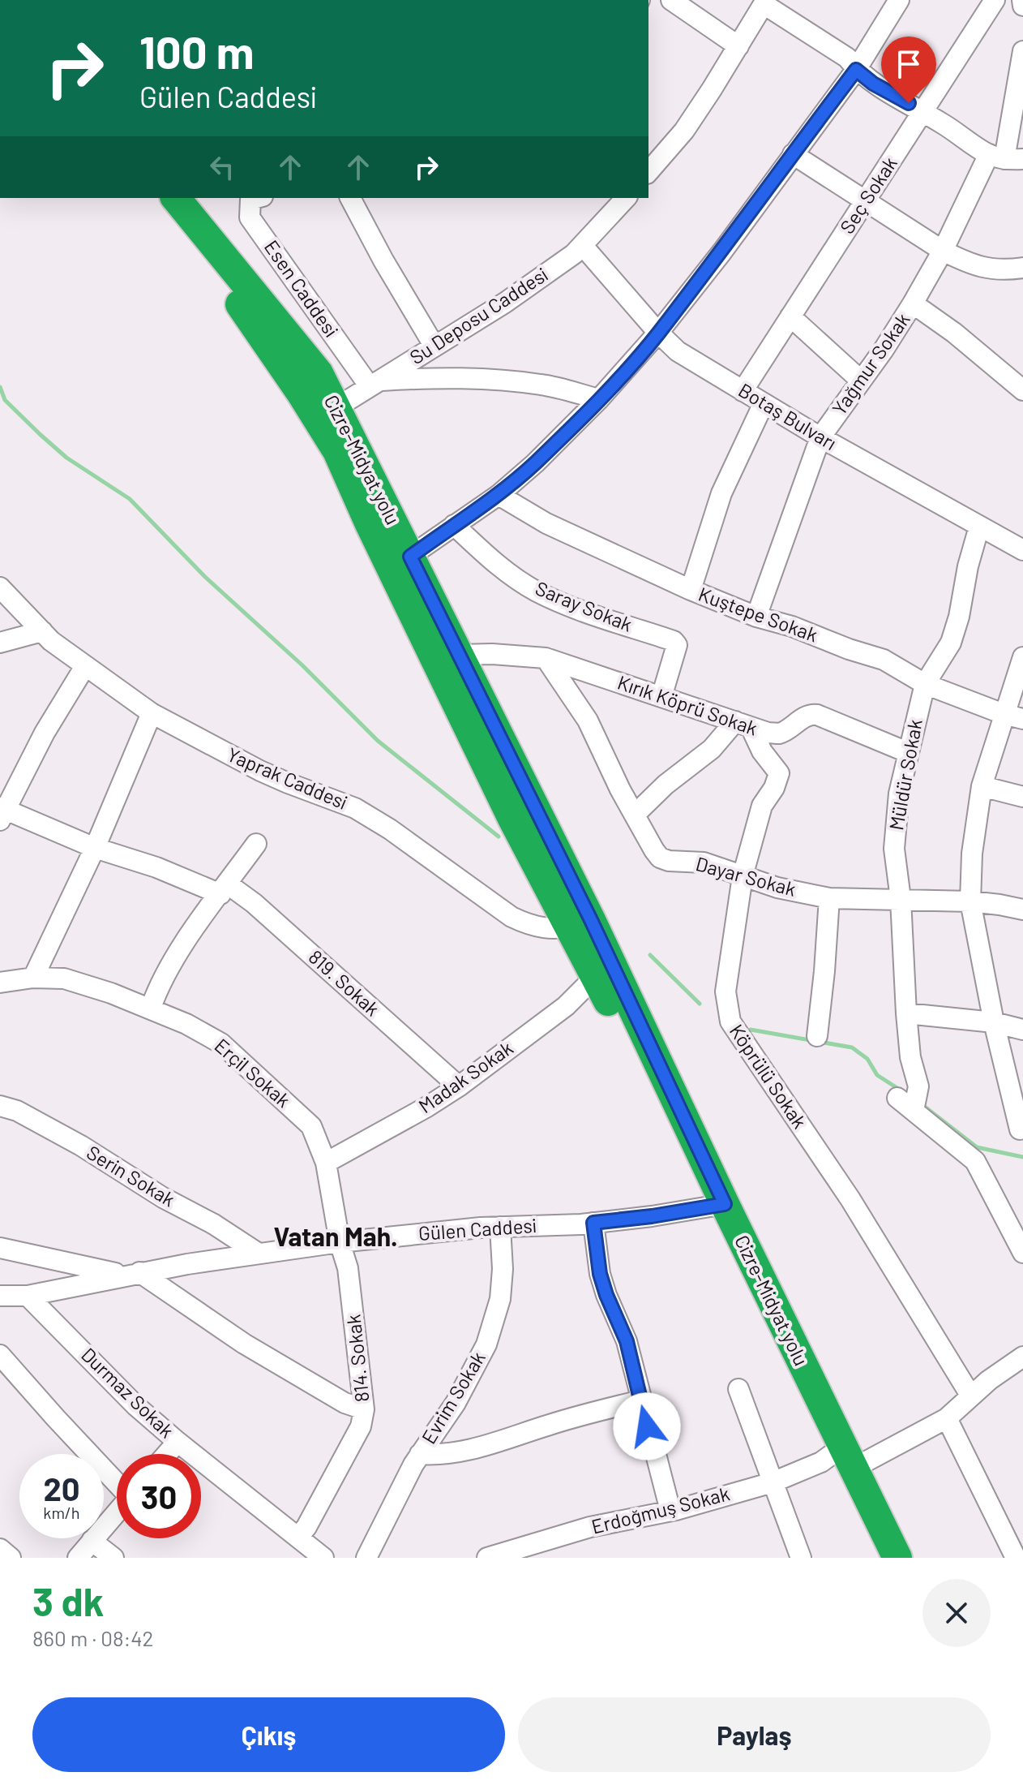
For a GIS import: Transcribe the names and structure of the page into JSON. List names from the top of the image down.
{
  "streets": {
    "highway": ["Cizre-Midyat yolu"],
    "street": [
      "Seç Sokak",
      "Esen Caddesi",
      "Su Deposu Caddesi",
      "Yağmur Sokak",
      "Botaş Bulvarı",
      "Saray Sokak",
      "Kuştepe Sokak",
      "Kırık Köprü Sokak",
      "Müldür Sokak",
      "Yaprak Caddesi",
      "Dayar Sokak",
      "819. Sokak",
      "Erçil Sokak",
      "Köprülü Sokak",
      "Madak Sokak",
      "Serin Sokak",
      "Gülen Caddesi",
      "814. Sokak",
      "Durmaz Sokak",
      "Evrim Sokak",
      "Erdoğmuş Sokak"
    ]
  },
  "crossings": [
    ["Seç Sokak", "Botaş Bulvarı"],
    ["Esen Caddesi", "Su Deposu Caddesi"],
    ["Su Deposu Caddesi", "Botaş Bulvarı"],
    ["Su Deposu Caddesi", "Cizre-Midyat yolu"],
    ["Yağmur Sokak", "Botaş Bulvarı"],
    ["Yağmur Sokak", "Kuştepe Sokak"],
    ["Botaş Bulvarı", "Müldür Sokak"],
    ["Cizre-Midyat yolu", "Kırık Köprü Sokak"],
    ["Cizre-Midyat yolu", "Yaprak Caddesi"],
    ["Cizre-Midyat yolu", "Madak Sokak"],
    ["Cizre-Midyat yolu", "Gülen Caddesi"],
    ["Cizre-Midyat yolu", "Erdoğmuş Sokak"],
    ["Saray Sokak", "Kırık Köprü Sokak"],
    ["Kuştepe Sokak", "Müldür Sokak"],
    ["Kırık Köprü Sokak", "Müldür Sokak"],
    ["Kırık Köprü Sokak", "Dayar Sokak"],
    ["Kırık Köprü Sokak", "Köprülü Sokak"],
    ["Müldür Sokak", "Dayar Sokak"],
    ["Dayar Sokak", "Köprülü Sokak"],
    ["819. Sokak", "Madak Sokak"],
    ["Erçil Sokak", "Madak Sokak"],
    ["Erçil Sokak", "Gülen Caddesi"],
    ["Erçil Sokak", "814. Sokak"],
    ["Köprülü Sokak", "Erdoğmuş Sokak"],
    ["Serin Sokak", "Gülen Caddesi"],
    ["Gülen Caddesi", "814. Sokak"],
    ["Gülen Caddesi", "Durmaz Sokak"],
    ["Gülen Caddesi", "Evrim Sokak"],
    ["814. Sokak", "Durmaz Sokak"]
  ],
  "districts": ["Vatan Mah."],
  "page": {
    "turn": ["100 m", "Gülen Caddesi"],
    "speed": "20 km/h",
    "limit": "30",
    "heading": ["3 dk", "860 m · 08:42"],
    "buttons": ["Çıkış", "Paylaş"]
  }
}
